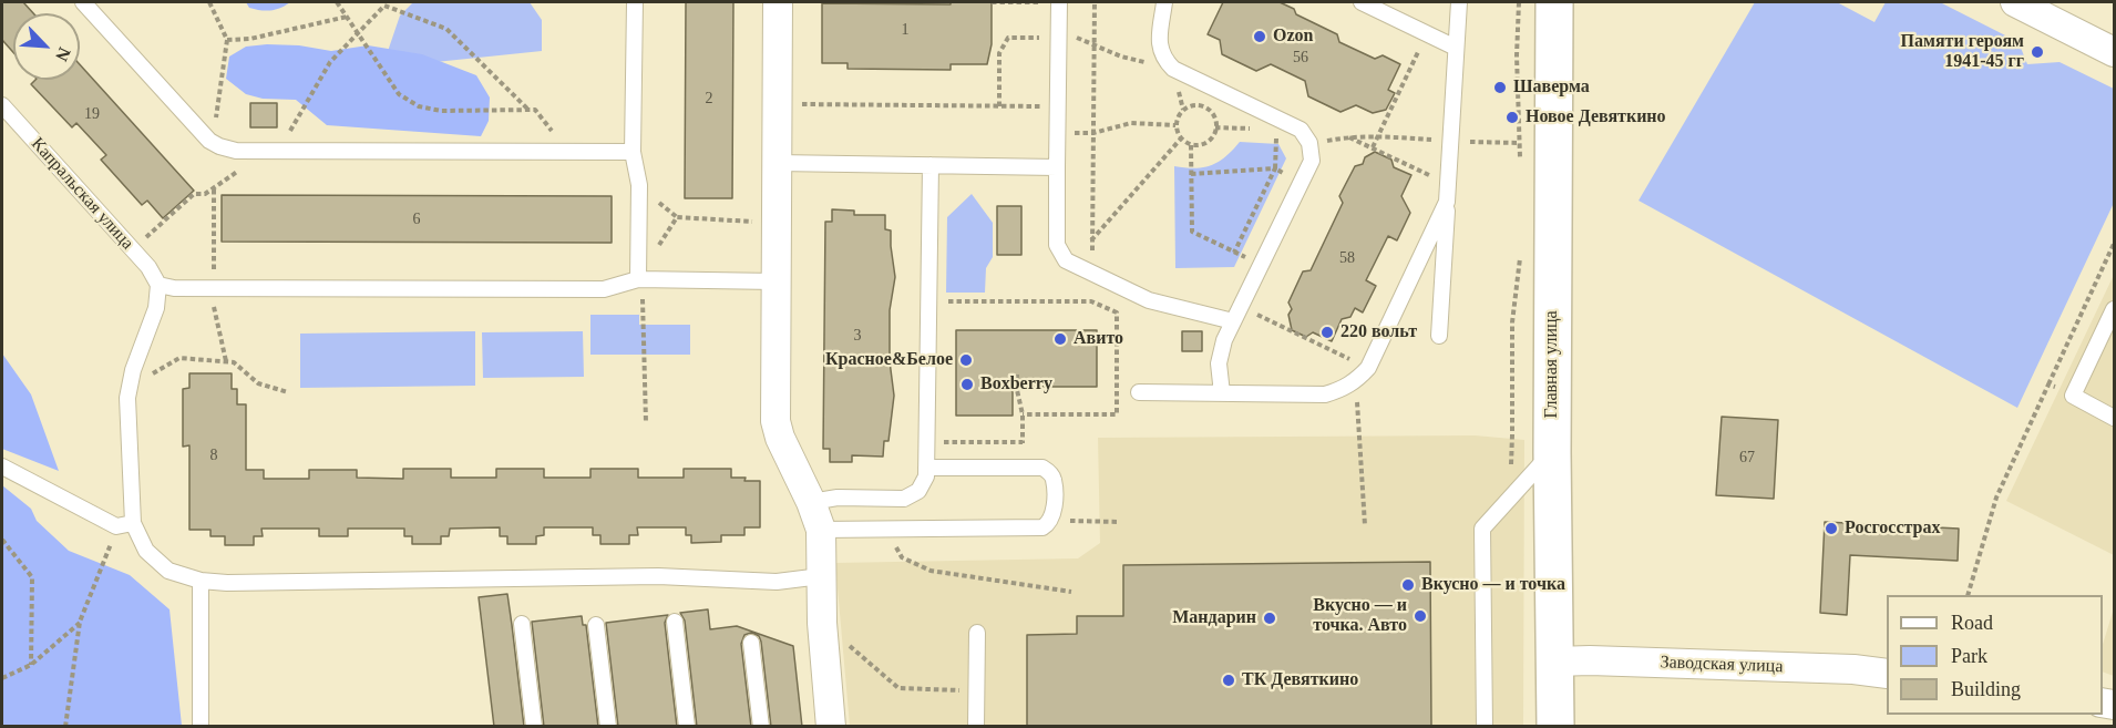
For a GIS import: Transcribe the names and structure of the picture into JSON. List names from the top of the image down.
{
  "streets": {
    "main road": ["Главная улица"],
    "street": ["Заводская улица"],
    "lane": ["Капральская улица"]
  },
  "crossings": [
    ["Главная улица", "Заводская улица"]
  ],
  "places": [
    "Ozon",
    "Памяти героям 1941-45 гг",
    "Шаверма",
    "Новое Девяткино",
    "220 вольт",
    "Авито",
    "Красное&Белое",
    "Boxberry",
    "Росгосстрах",
    "Вкусно — и точка",
    "Вкусно — и точка. Авто",
    "Мандарин",
    "ТК Девяткино"
  ],
  "house_numbers": [
    "1",
    "56",
    "2",
    "19",
    "6",
    "58",
    "3",
    "8",
    "67"
  ],
  "legend": ["Road", "Park", "Building"],
  "north": "bottom right"
}
